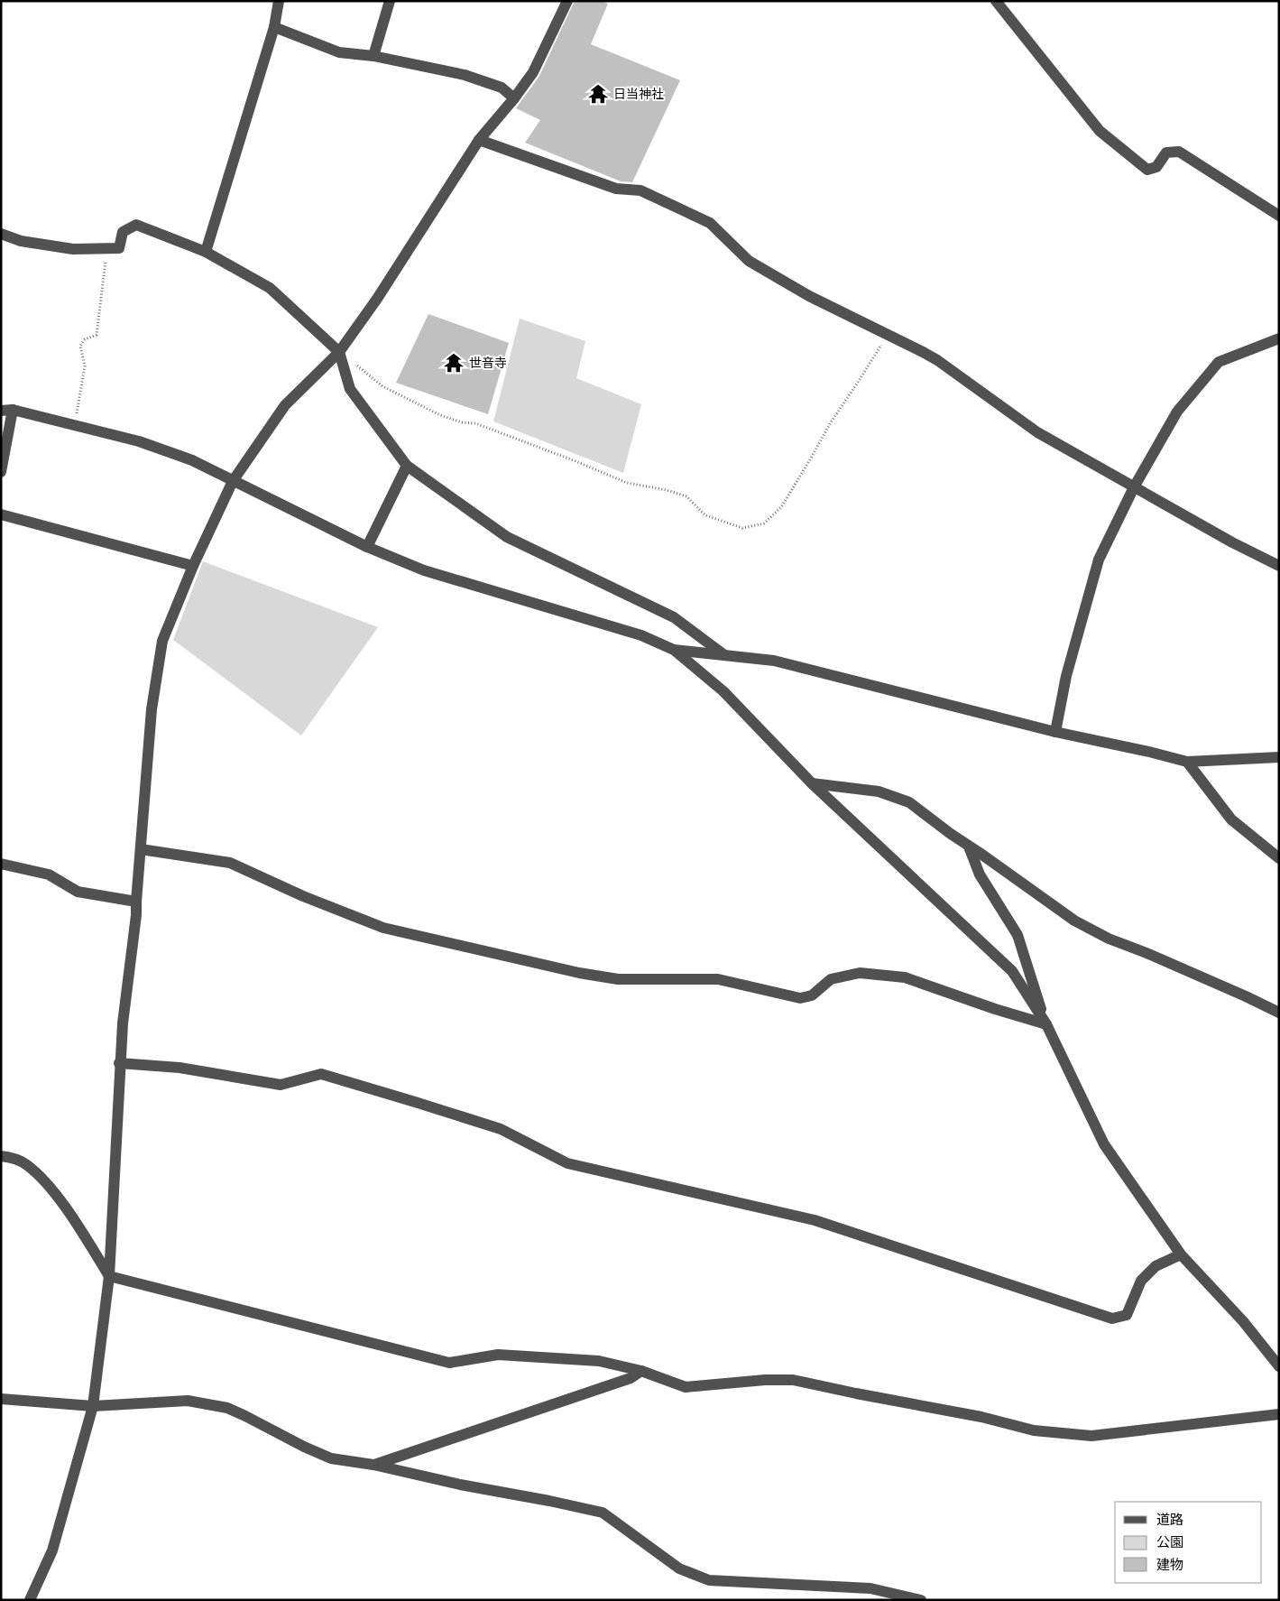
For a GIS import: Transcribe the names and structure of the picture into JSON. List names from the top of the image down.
{
  "places": {
    "temple": ["日当神社", "世音寺"]
  },
  "legend": ["道路", "公園", "建物"]
}
